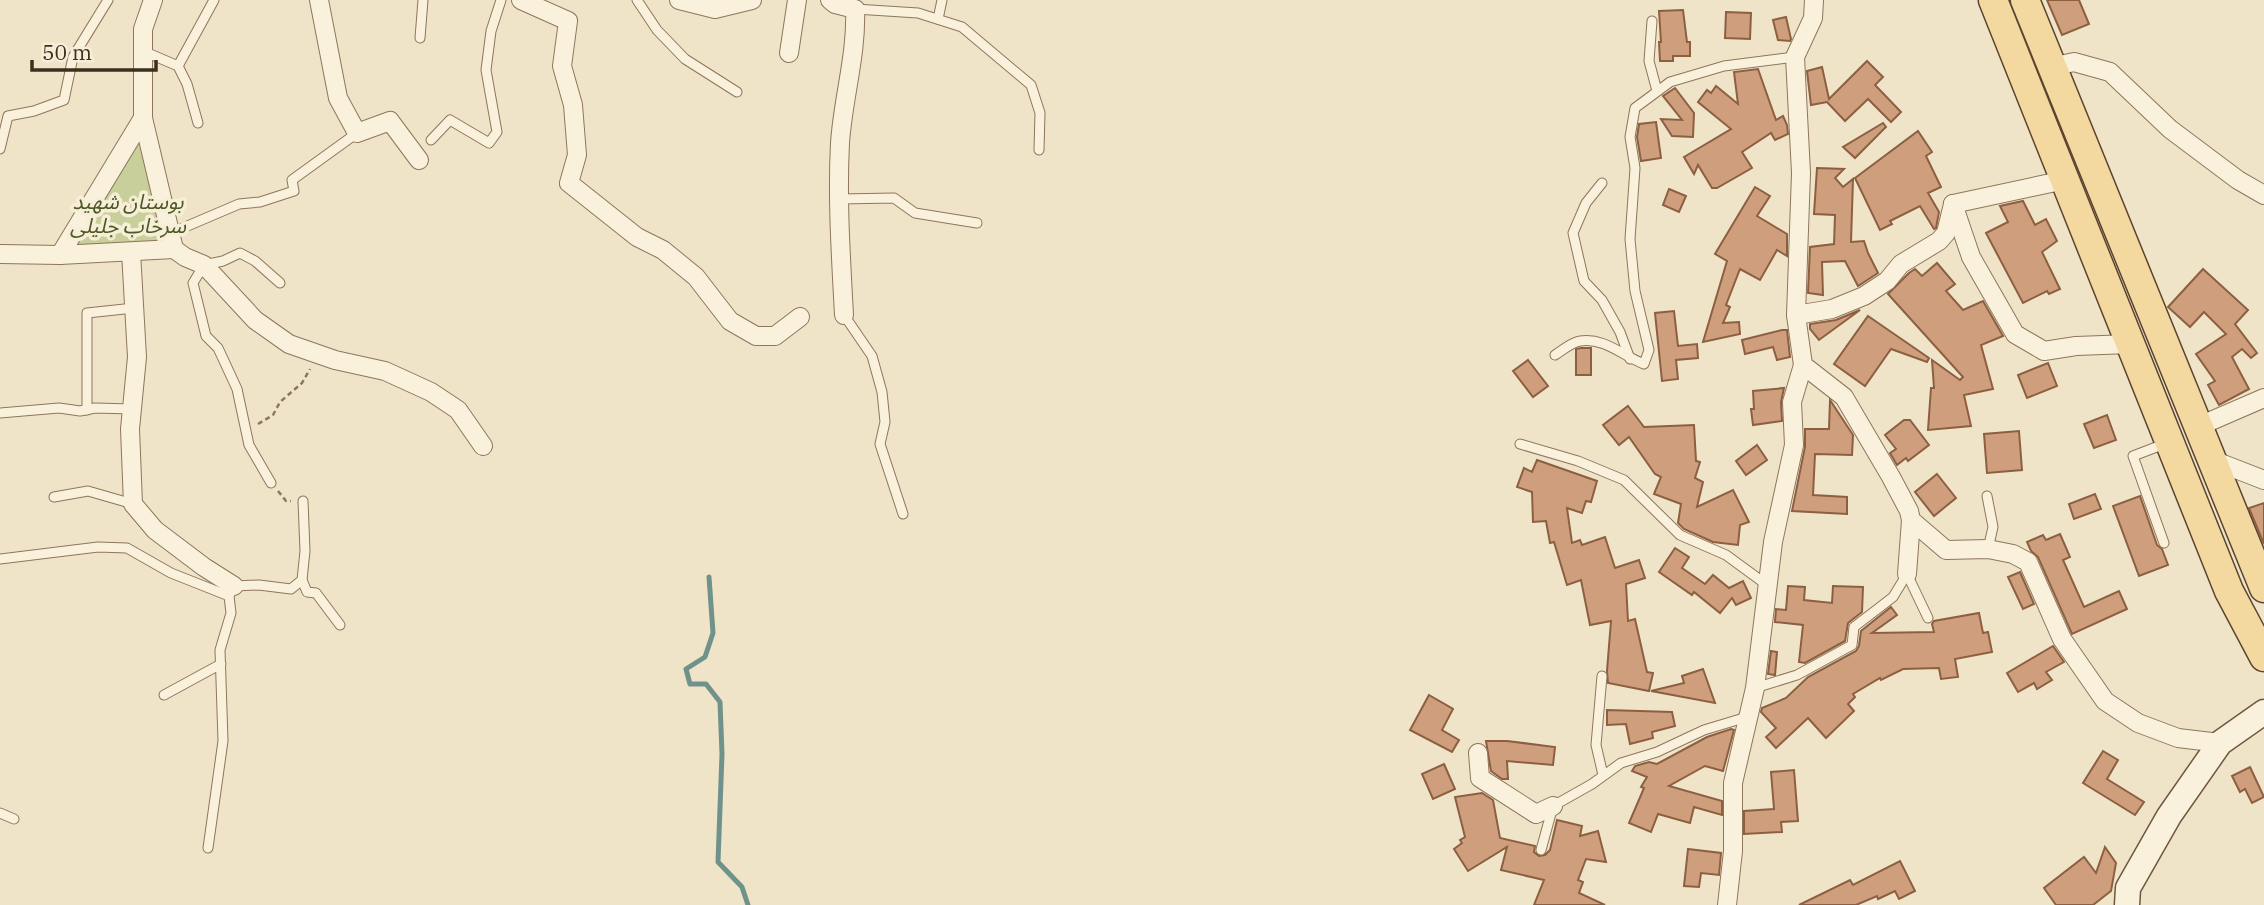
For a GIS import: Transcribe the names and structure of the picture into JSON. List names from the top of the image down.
{
  "parks": ["بوستان شهید سرخاب جلیلی"],
  "scale_bar": "50 m"
}
